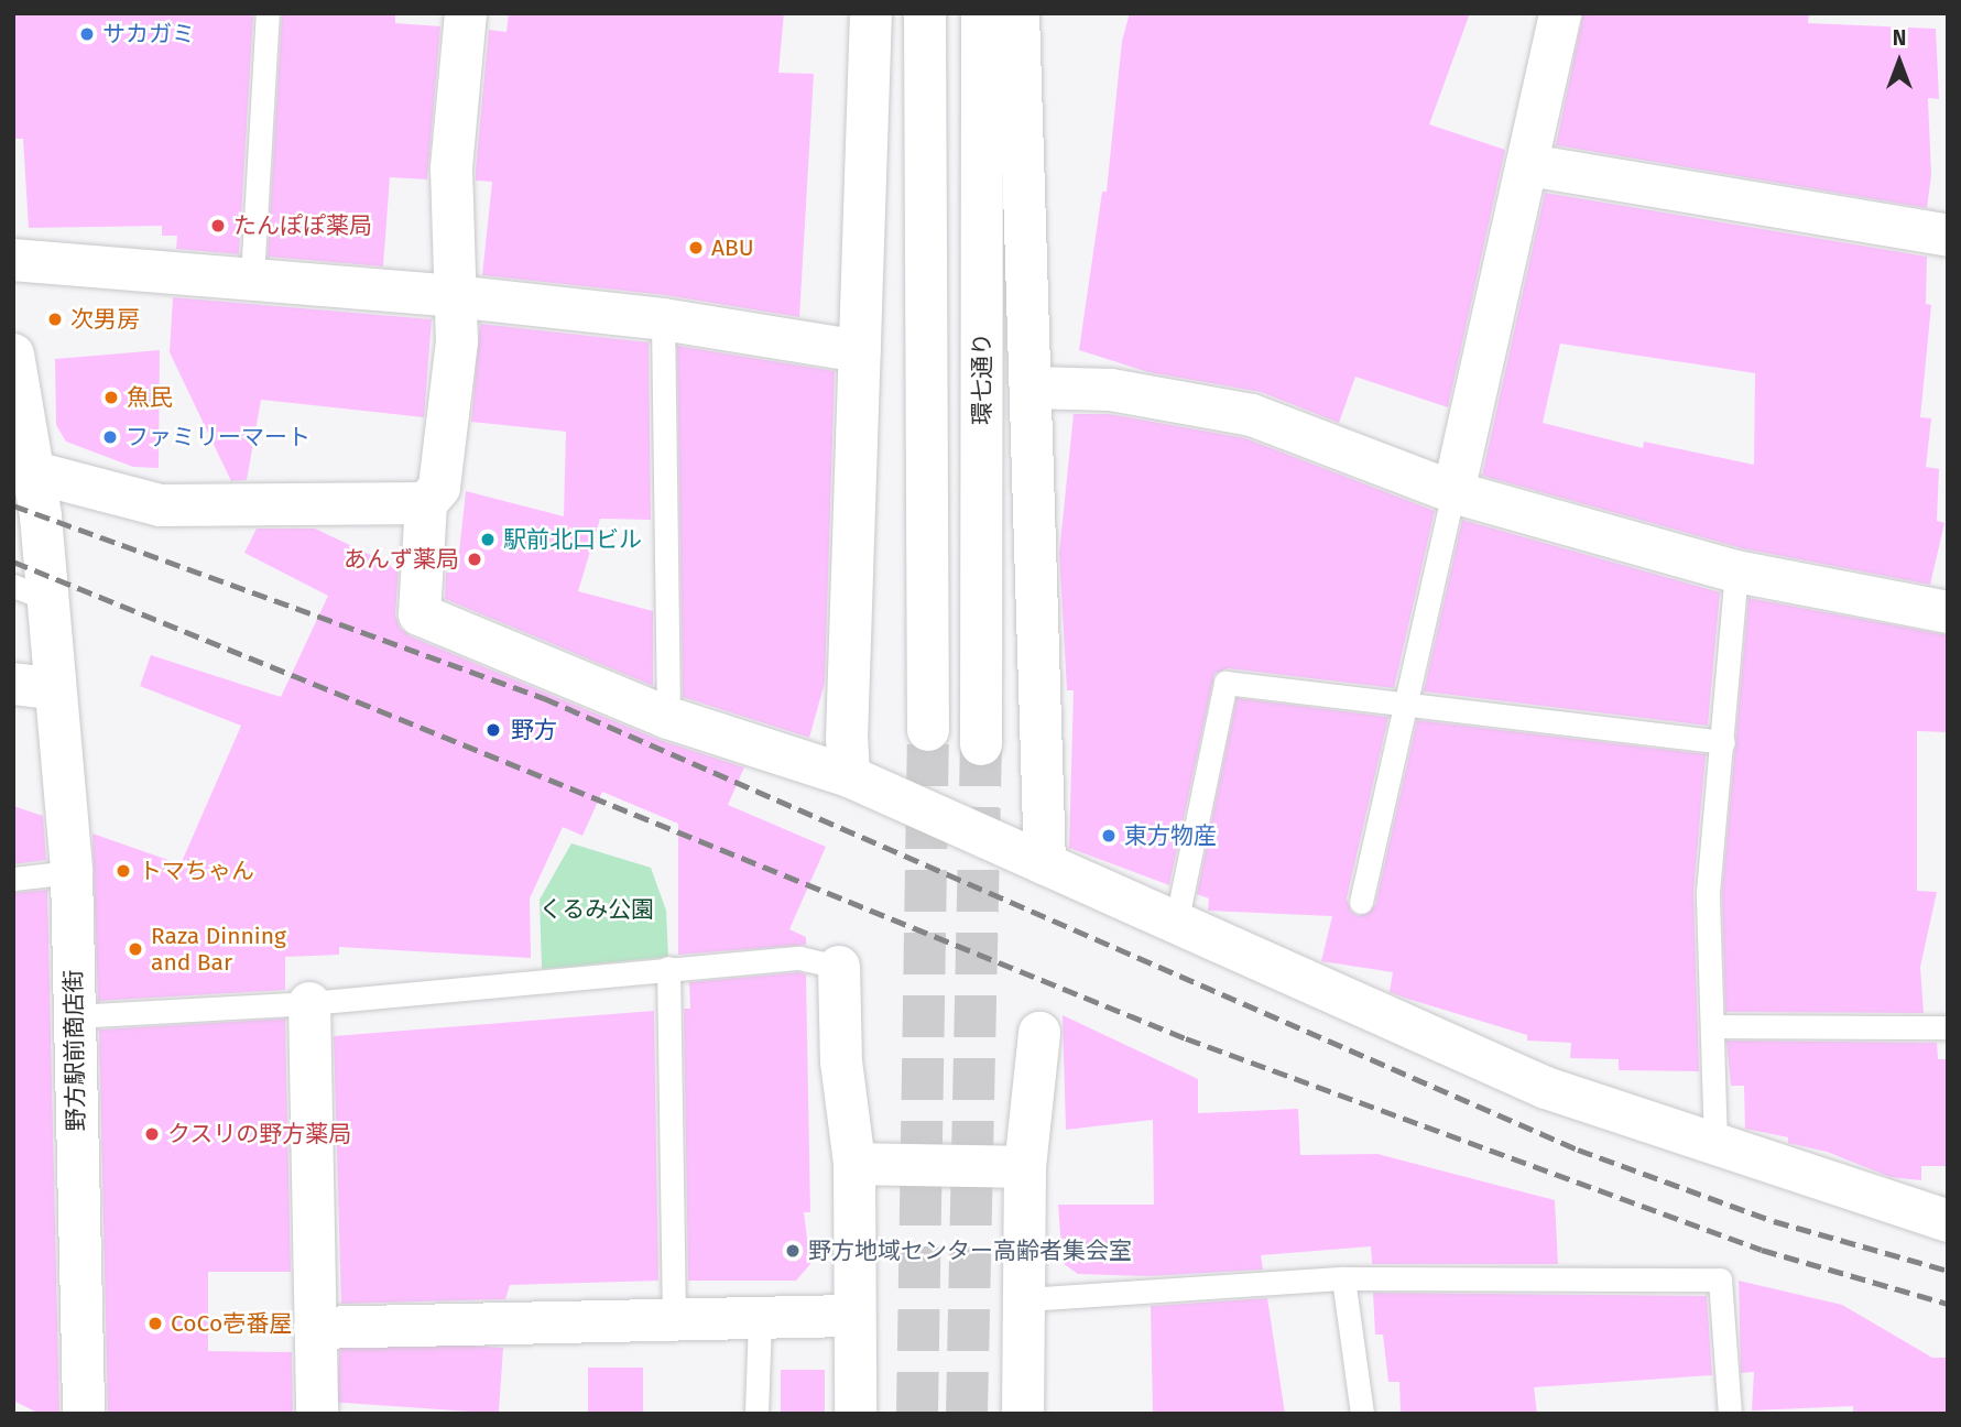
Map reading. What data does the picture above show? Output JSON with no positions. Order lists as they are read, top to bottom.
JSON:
{
  "streets": {
    "street": ["環七通り", "野方駅前商店街"]
  },
  "parks": ["くるみ公園"],
  "places": [
    "サカガミ",
    "たんぽぽ薬局",
    "ABU",
    "次男房",
    "魚民",
    "ファミリーマート",
    "駅前北口ビル",
    "あんず薬局",
    "野方",
    "東方物産",
    "トマちゃん",
    "Raza Dinning and Bar",
    "クスリの野方薬局",
    "野方地域センター高齢者集会室",
    "CoCo壱番屋"
  ],
  "north": "top"
}
